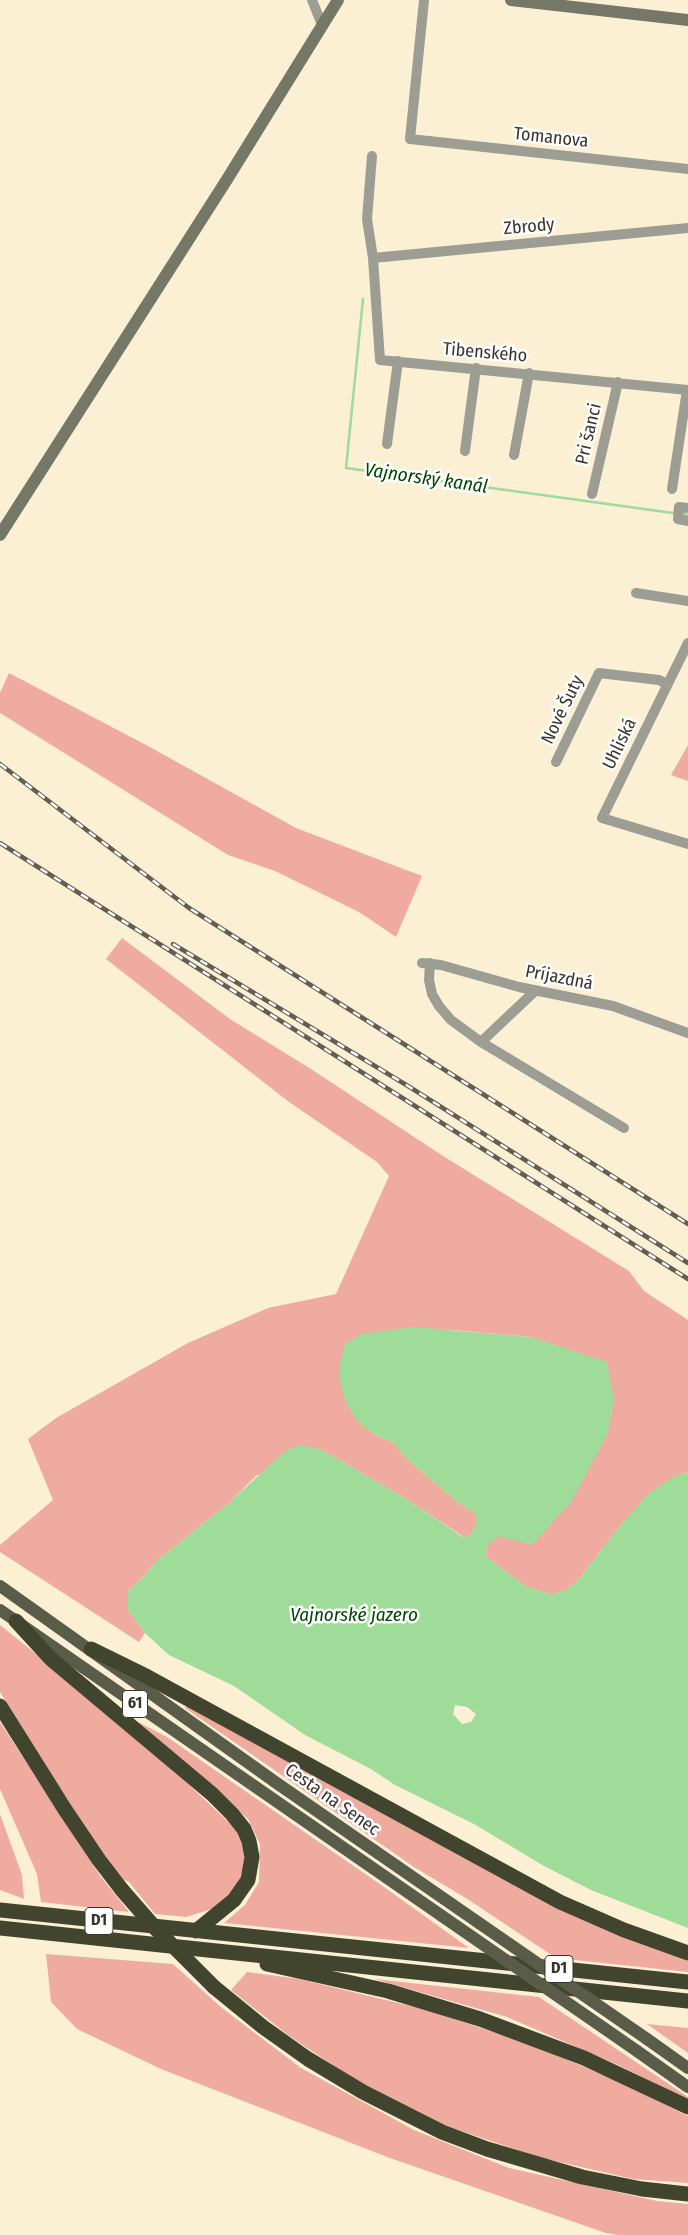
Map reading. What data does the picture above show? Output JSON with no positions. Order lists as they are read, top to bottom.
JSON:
{
  "streets": {
    "highway": ["D1"],
    "main road": ["61", "Cesta na Senec"],
    "street": [
      "Tomanova",
      "Zbrody",
      "Tibenského",
      "Pri šanci",
      "Nové Šuty",
      "Uhliská",
      "Príjazdná"
    ]
  },
  "crossings": [
    ["Zbrody", "Tibenského"],
    ["Tibenského", "Pri šanci"],
    ["Nové Šuty", "Uhliská"]
  ],
  "water": ["Vajnorský kanál", "Vajnorské jazero"]
}
